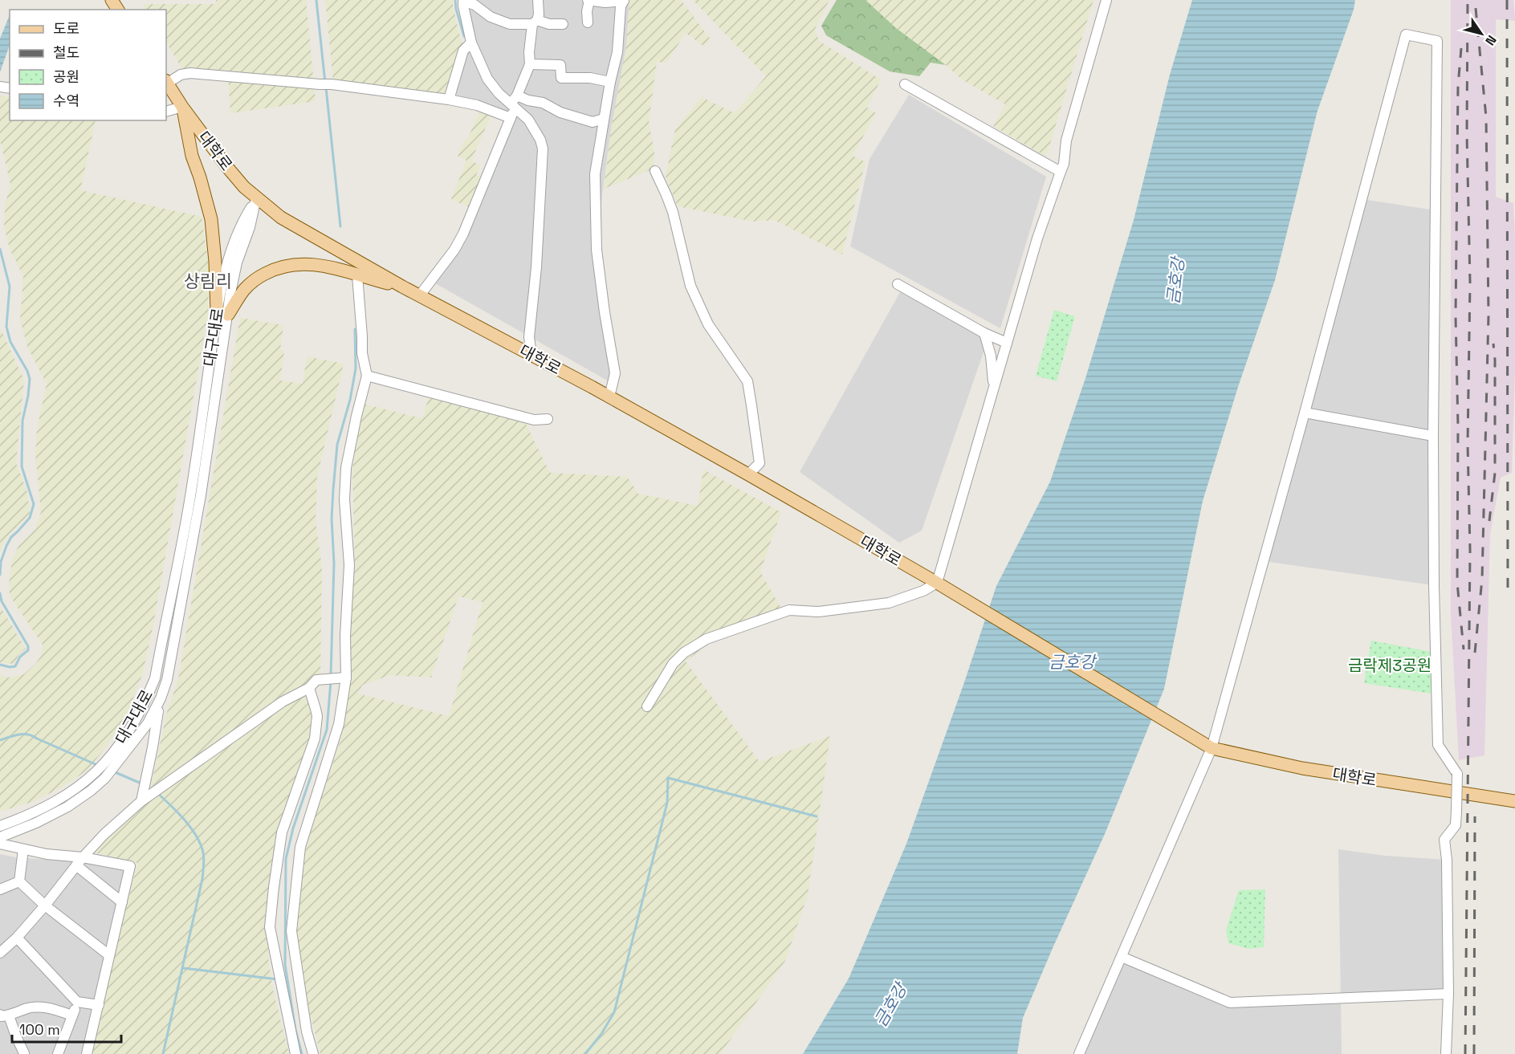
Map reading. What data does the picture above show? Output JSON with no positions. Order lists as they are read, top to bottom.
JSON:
{
  "streets": {
    "main road": ["대학로"],
    "street": ["대구대로"]
  },
  "crossings": [
    ["대학로", "대구대로"]
  ],
  "districts": ["상림리"],
  "water": ["금호강"],
  "parks": ["금락제3공원"],
  "legend": [
    "도로",
    "철도",
    "공원",
    "수역"
  ],
  "scale_bar": "100 m",
  "north": "bottom right"
}
